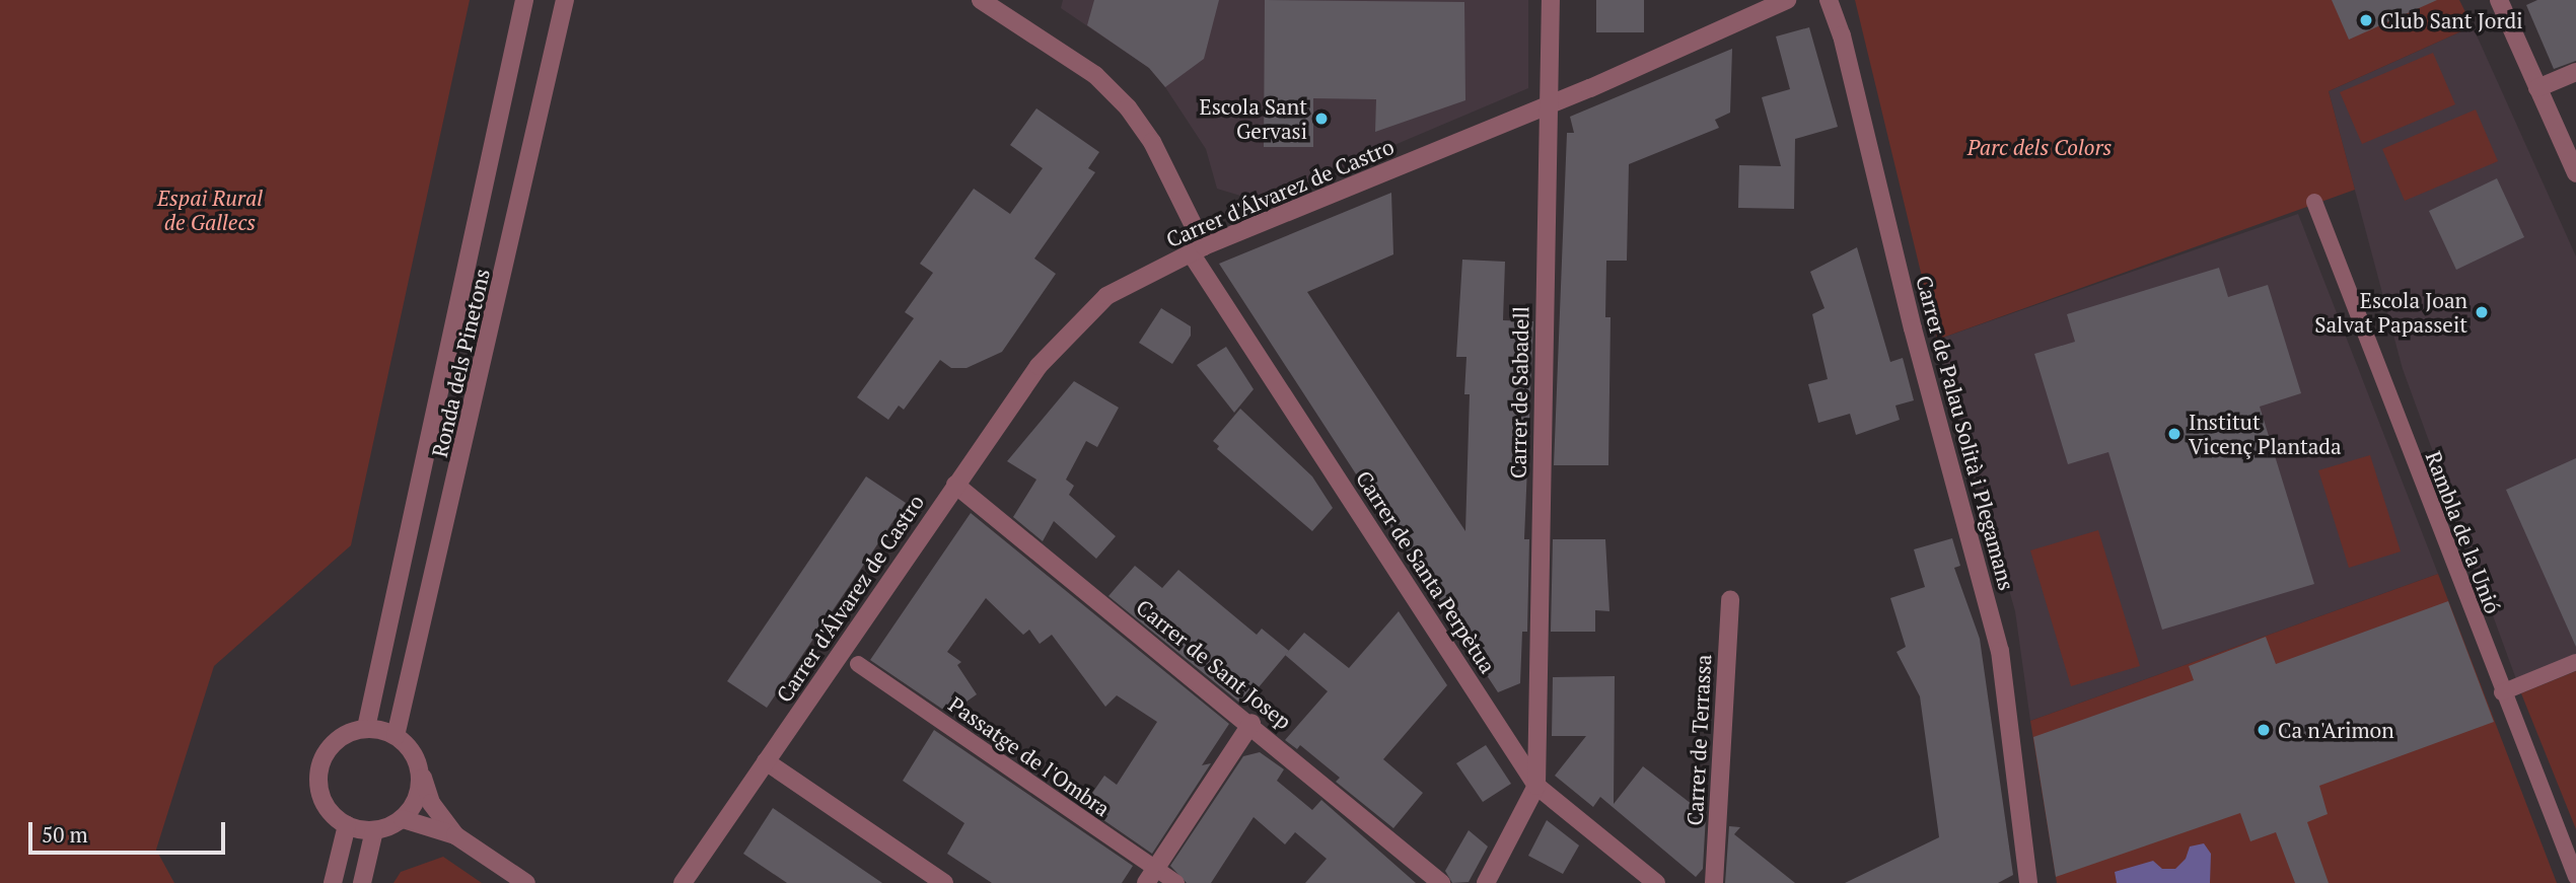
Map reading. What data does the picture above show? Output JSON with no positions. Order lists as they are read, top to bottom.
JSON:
{
  "streets": {
    "street": [
      "Carrer d'Álvarez de Castro",
      "Ronda dels Pinetons",
      "Carrer de Sabadell",
      "Carrer de Palau Solità i Plegamans",
      "Rambla de la Unió",
      "Carrer de Santa Perpètua",
      "Carrer de Sant Josep",
      "Carrer de Terrassa",
      "Passatge de l'Ombra"
    ]
  },
  "crossings": [
    ["Carrer d'Álvarez de Castro", "Carrer de Sabadell"],
    ["Carrer d'Álvarez de Castro", "Carrer de Santa Perpètua"],
    ["Carrer d'Álvarez de Castro", "Carrer de Sant Josep"],
    ["Carrer de Sabadell", "Carrer de Santa Perpètua"]
  ],
  "parks": ["Parc dels Colors", "Espai Rural de Gallecs"],
  "places": [
    "Club Sant Jordi",
    "Escola Sant Gervasi",
    "Escola Joan Salvat Papasseit",
    "Institut Vicenç Plantada",
    "Ca n'Arimon"
  ],
  "scale_bar": "50 m"
}
